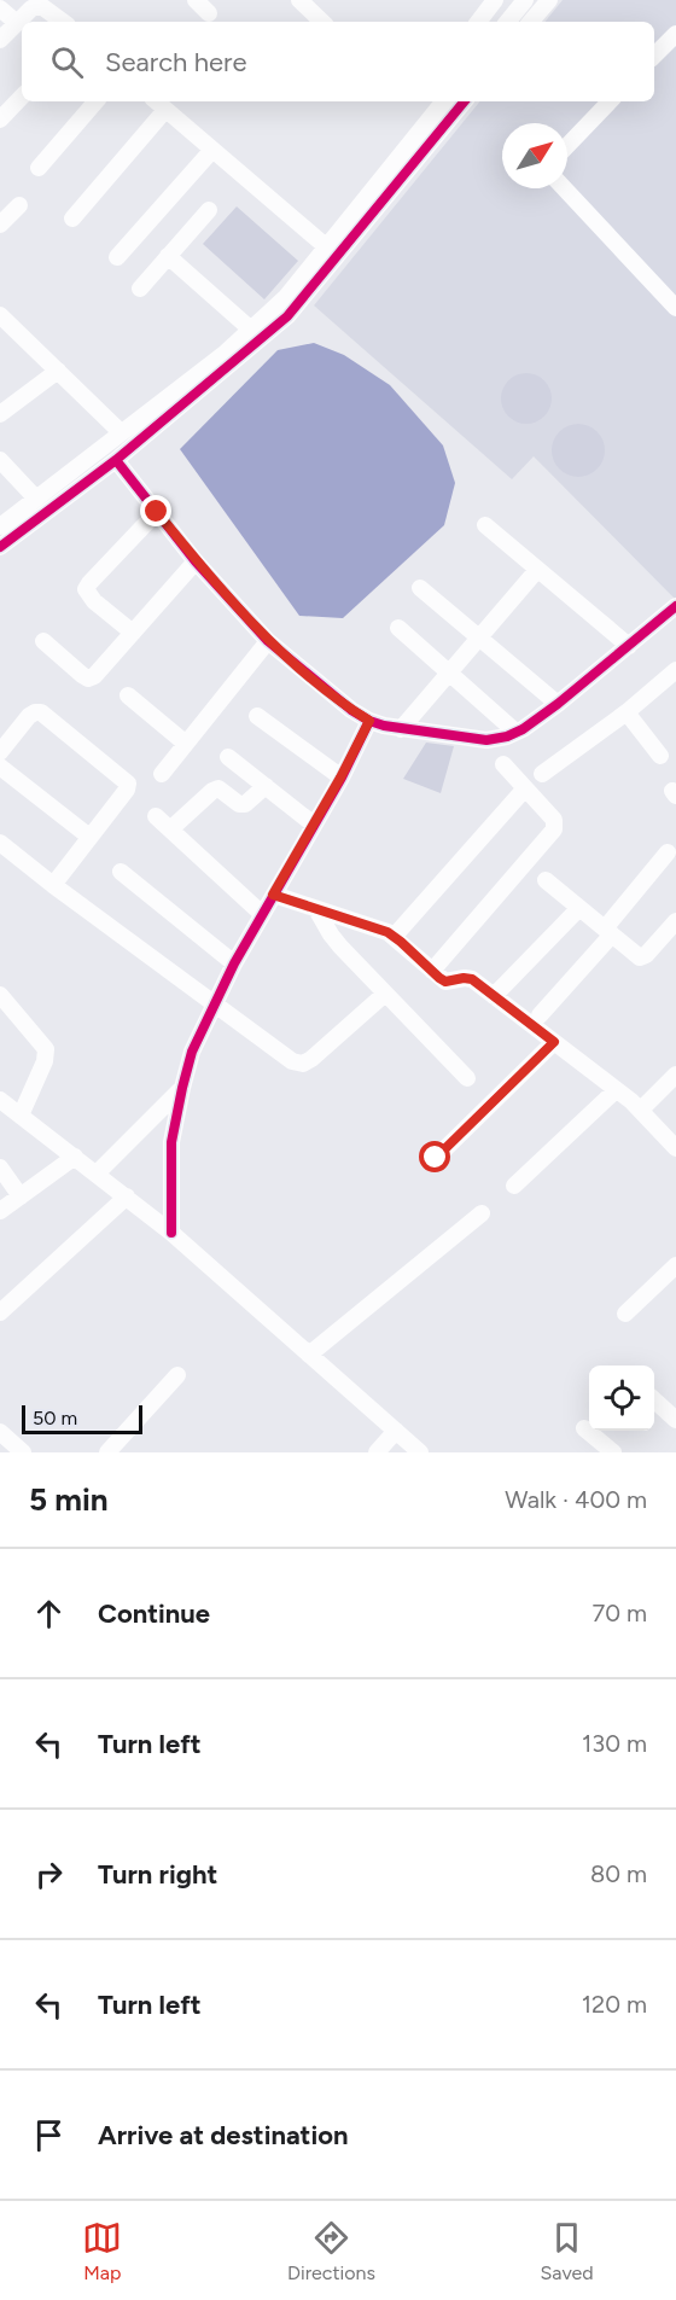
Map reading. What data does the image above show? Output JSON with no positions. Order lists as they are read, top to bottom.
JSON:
{
  "scale_bar": "50 m",
  "north": "top right",
  "page": {
    "search": "Search here",
    "scale": "50 m",
    "heading": ["5 min", "Walk · 400 m"],
    "list": [
      ["Continue", "70 m"],
      ["Turn left", "130 m"],
      ["Turn right", "80 m"],
      ["Turn left", "120 m"],
      "Arrive at destination"
    ],
    "nav": ["Map", "Directions", "Saved"]
  }
}
